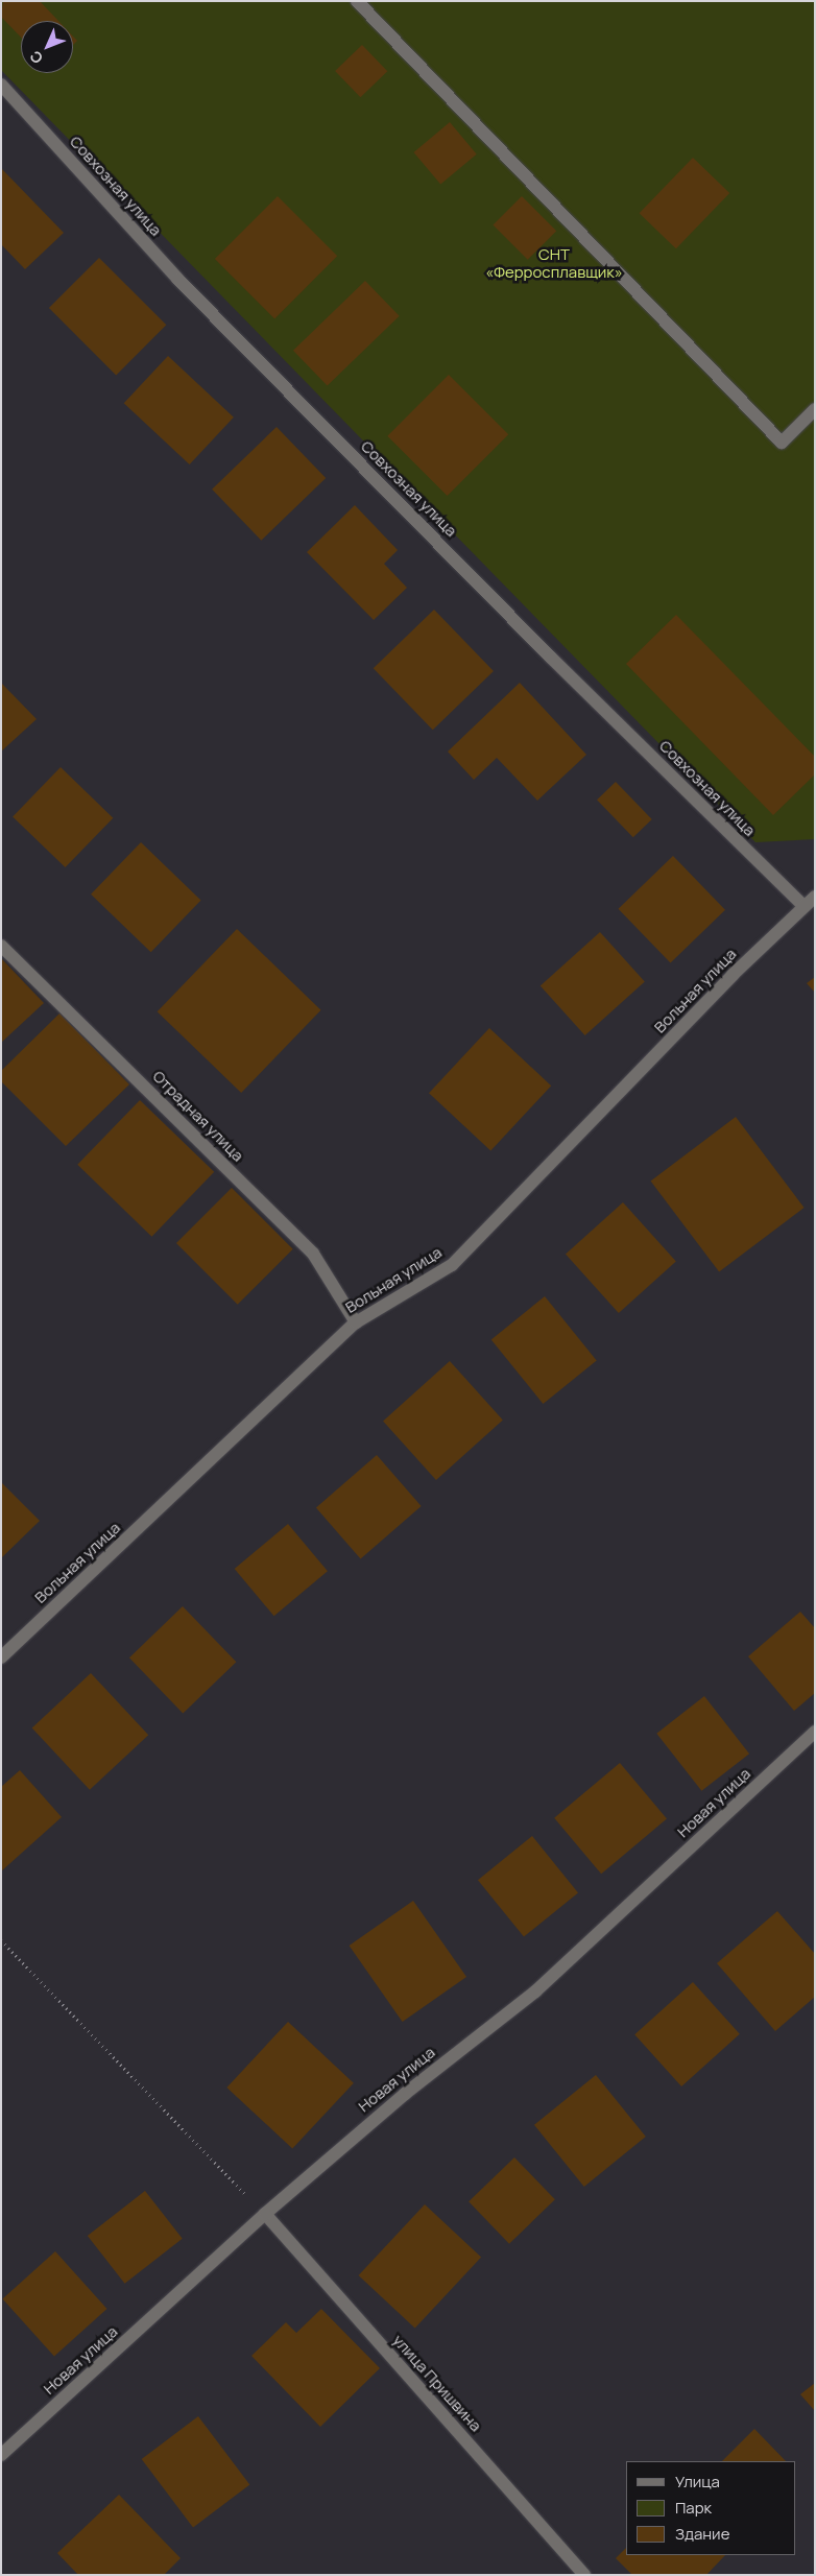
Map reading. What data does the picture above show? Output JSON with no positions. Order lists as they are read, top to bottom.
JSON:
{
  "streets": {
    "street": [
      "Совхозная улица",
      "Вольная улица",
      "Отрадная улица",
      "Новая улица",
      "улица Пришвина"
    ]
  },
  "crossings": [
    ["Совхозная улица", "Вольная улица"],
    ["Вольная улица", "Отрадная улица"],
    ["Новая улица", "улица Пришвина"]
  ],
  "parks": ["СНТ «Ферросплавщик»"],
  "legend": ["Улица", "Парк", "Здание"],
  "north": "bottom left"
}
